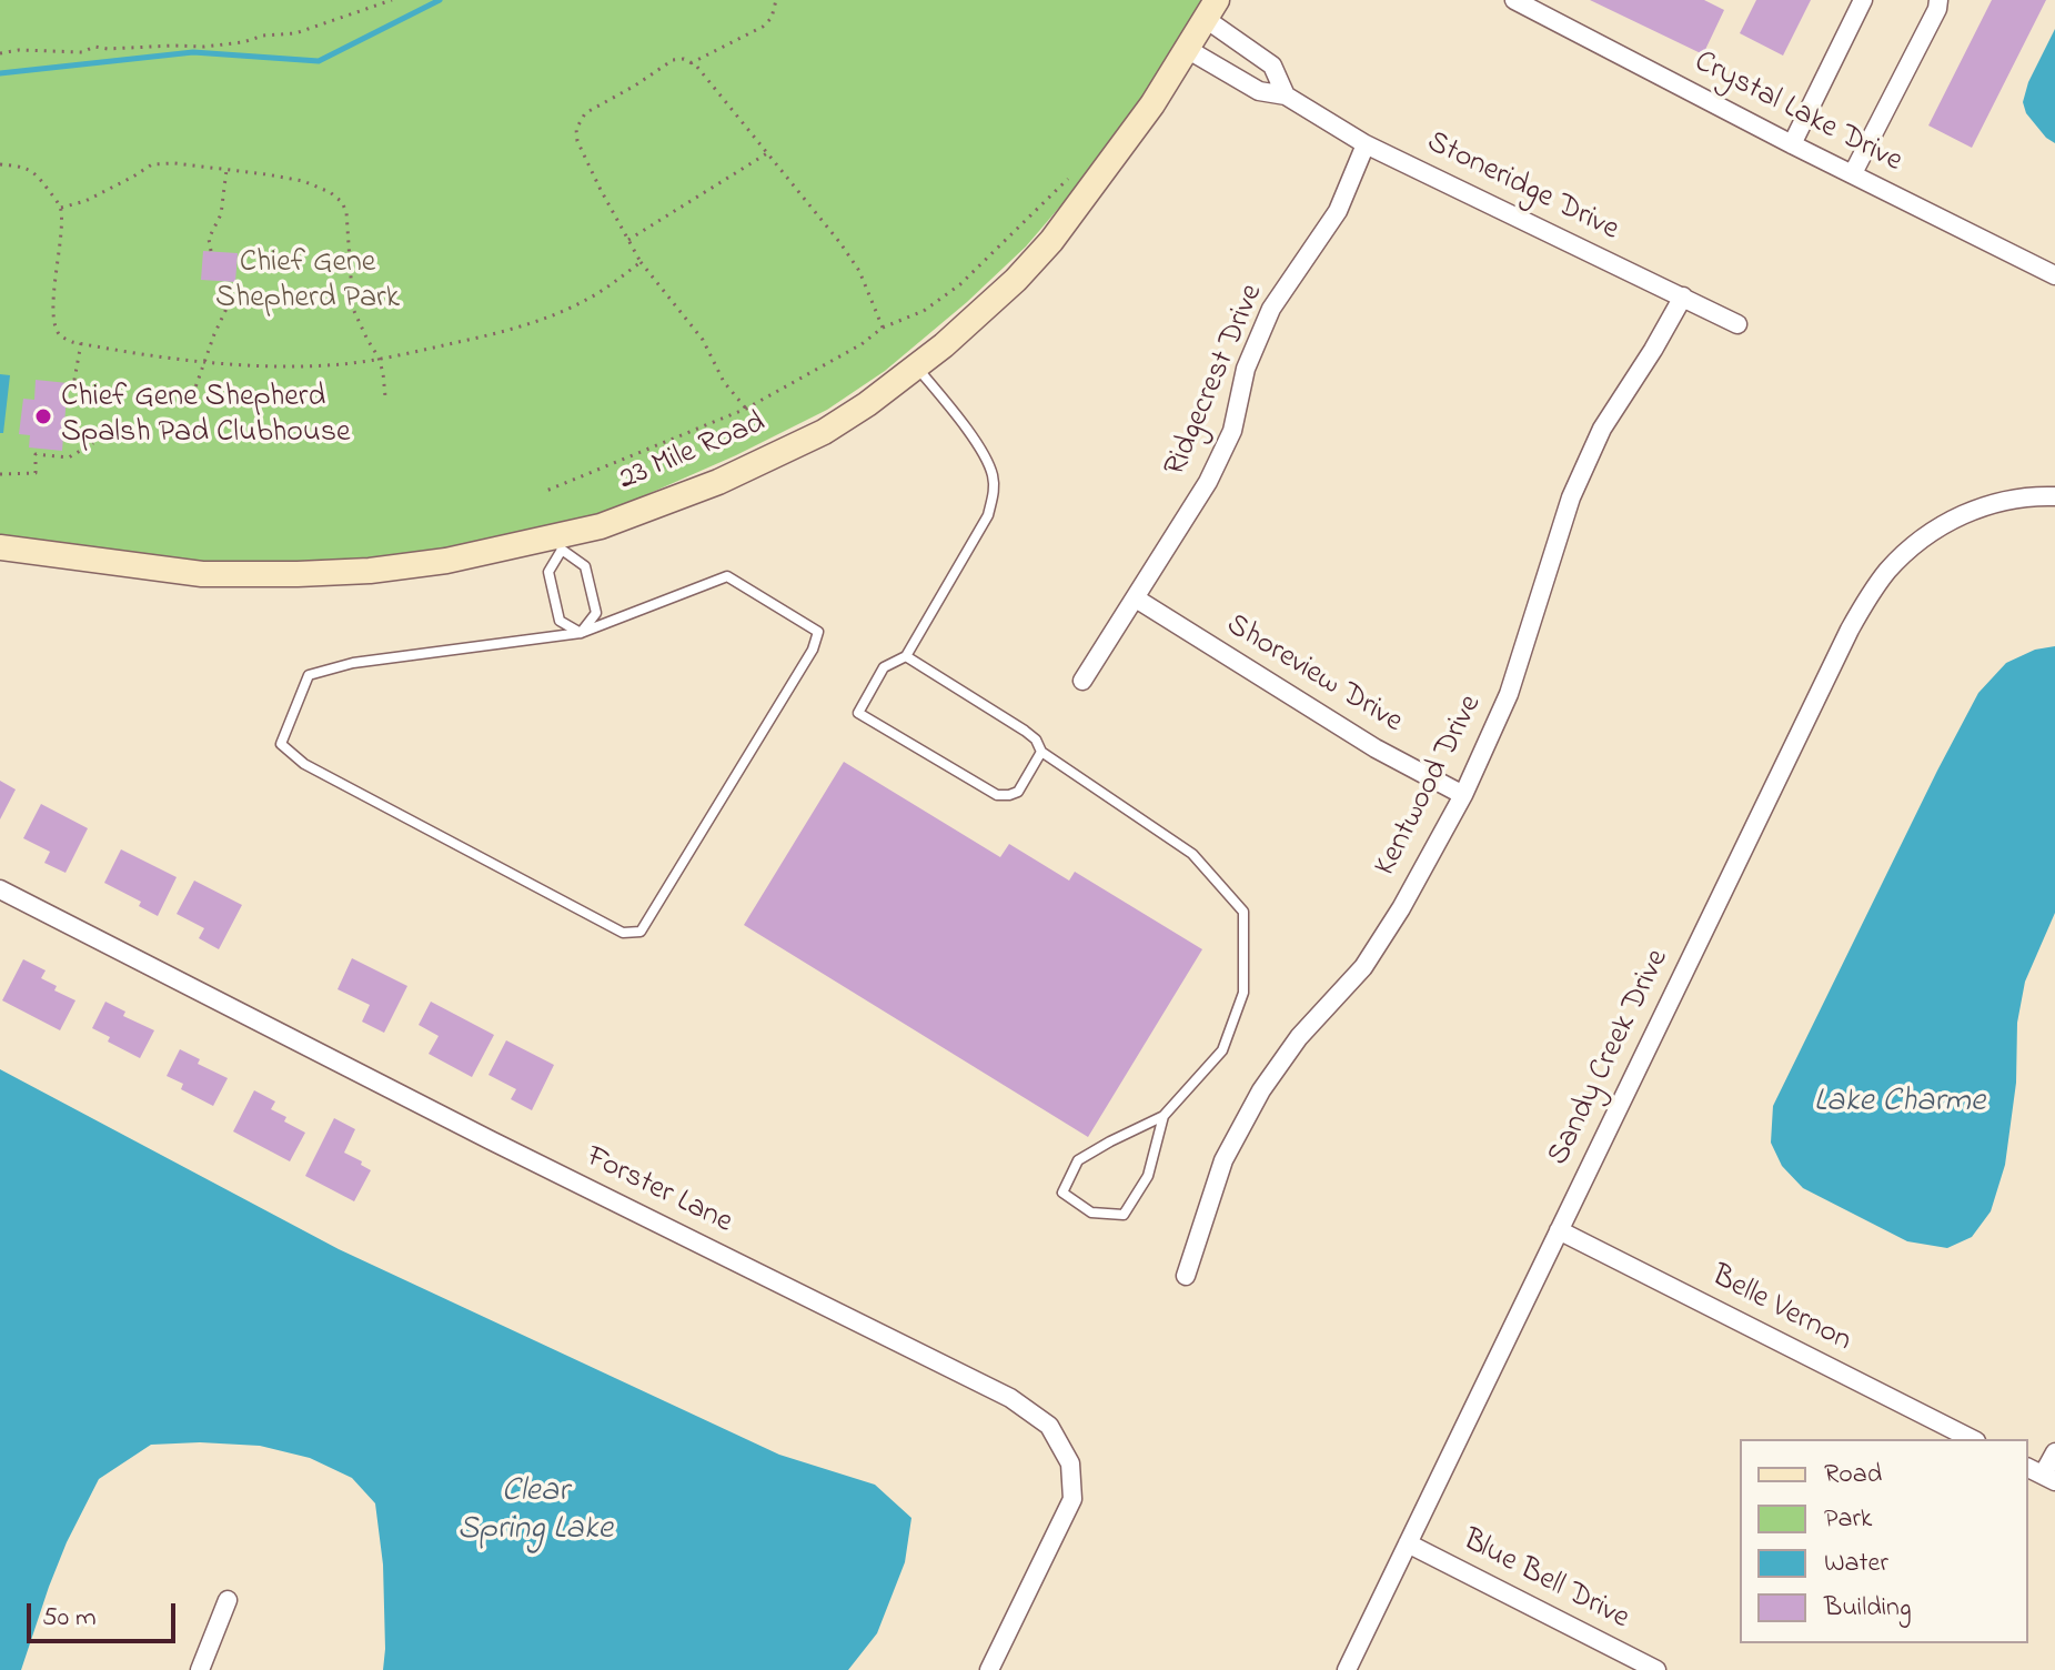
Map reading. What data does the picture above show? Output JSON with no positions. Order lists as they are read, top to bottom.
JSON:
{
  "streets": {
    "main road": ["23 Mile Road"],
    "street": [
      "Crystal Lake Drive",
      "Stoneridge Drive",
      "Ridgecrest Drive",
      "Shoreview Drive",
      "Kentwood Drive",
      "Sandy Creek Drive",
      "Forster Lane",
      "Belle Vernon",
      "Blue Bell Drive"
    ]
  },
  "crossings": [
    ["Stoneridge Drive", "Ridgecrest Drive"],
    ["Stoneridge Drive", "23 Mile Road"],
    ["Stoneridge Drive", "Kentwood Drive"],
    ["Ridgecrest Drive", "Shoreview Drive"],
    ["Shoreview Drive", "Kentwood Drive"],
    ["Sandy Creek Drive", "Belle Vernon"],
    ["Sandy Creek Drive", "Blue Bell Drive"]
  ],
  "water": ["Lake Charme", "Clear Spring Lake"],
  "parks": ["Chief Gene Shepherd Park"],
  "places": ["Chief Gene Shepherd Spalsh Pad Clubhouse"],
  "legend": [
    "Road",
    "Park",
    "Water",
    "Building"
  ],
  "scale_bar": "50 m"
}
